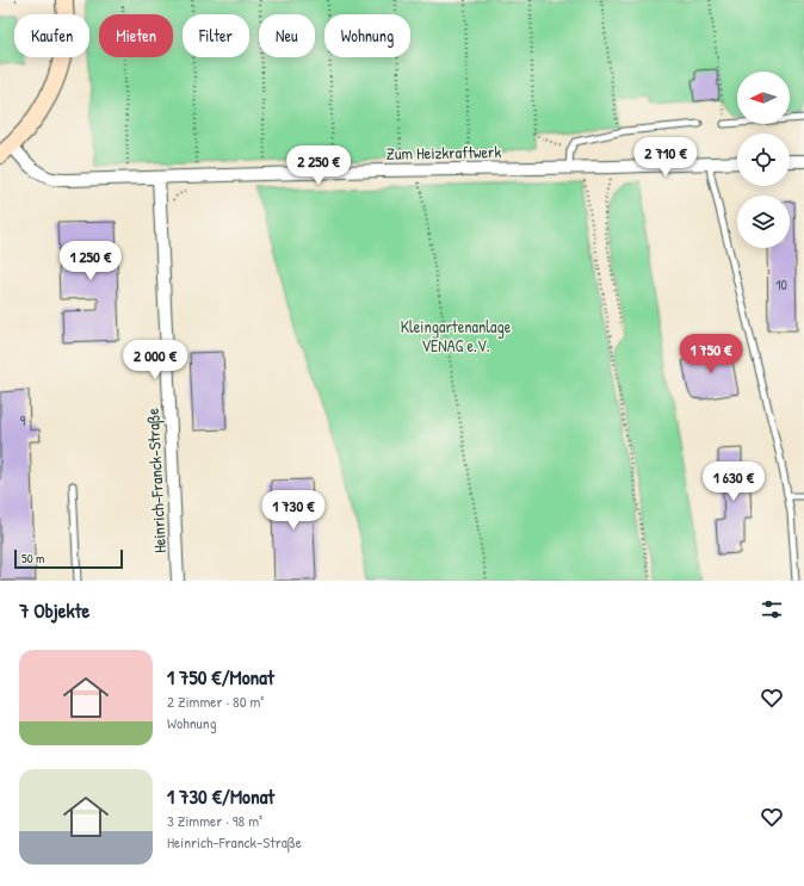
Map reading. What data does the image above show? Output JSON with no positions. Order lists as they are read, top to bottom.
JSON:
{
  "streets": {
    "street": ["Zum Heizkraftwerk", "Heinrich-Franck-Straße"]
  },
  "crossings": [
    ["Zum Heizkraftwerk", "Heinrich-Franck-Straße"]
  ],
  "parks": ["Kleingartenanlage VENAG e.V."],
  "house_numbers": ["10", "9"],
  "scale_bar": "50 m",
  "north": "left",
  "page": {
    "chip": [
      "Kaufen",
      "Mieten",
      "Filter",
      "Neu",
      "Wohnung"
    ],
    "price": [
      "2 710 €",
      "2 250 €",
      "1 250 €",
      "1 750 €",
      "2 000 €",
      "1 630 €",
      "1 730 €"
    ],
    "scale": "50 m",
    "heading": "7 Objekte",
    "list": [
      {
        "name": "1 750 €/Monat",
        "note": "2 Zimmer · 80 m² · Wohnung"
      },
      {
        "name": "1 730 €/Monat",
        "note": "3 Zimmer · 98 m² · Heinrich-Franck-Straße"
      }
    ]
  }
}
